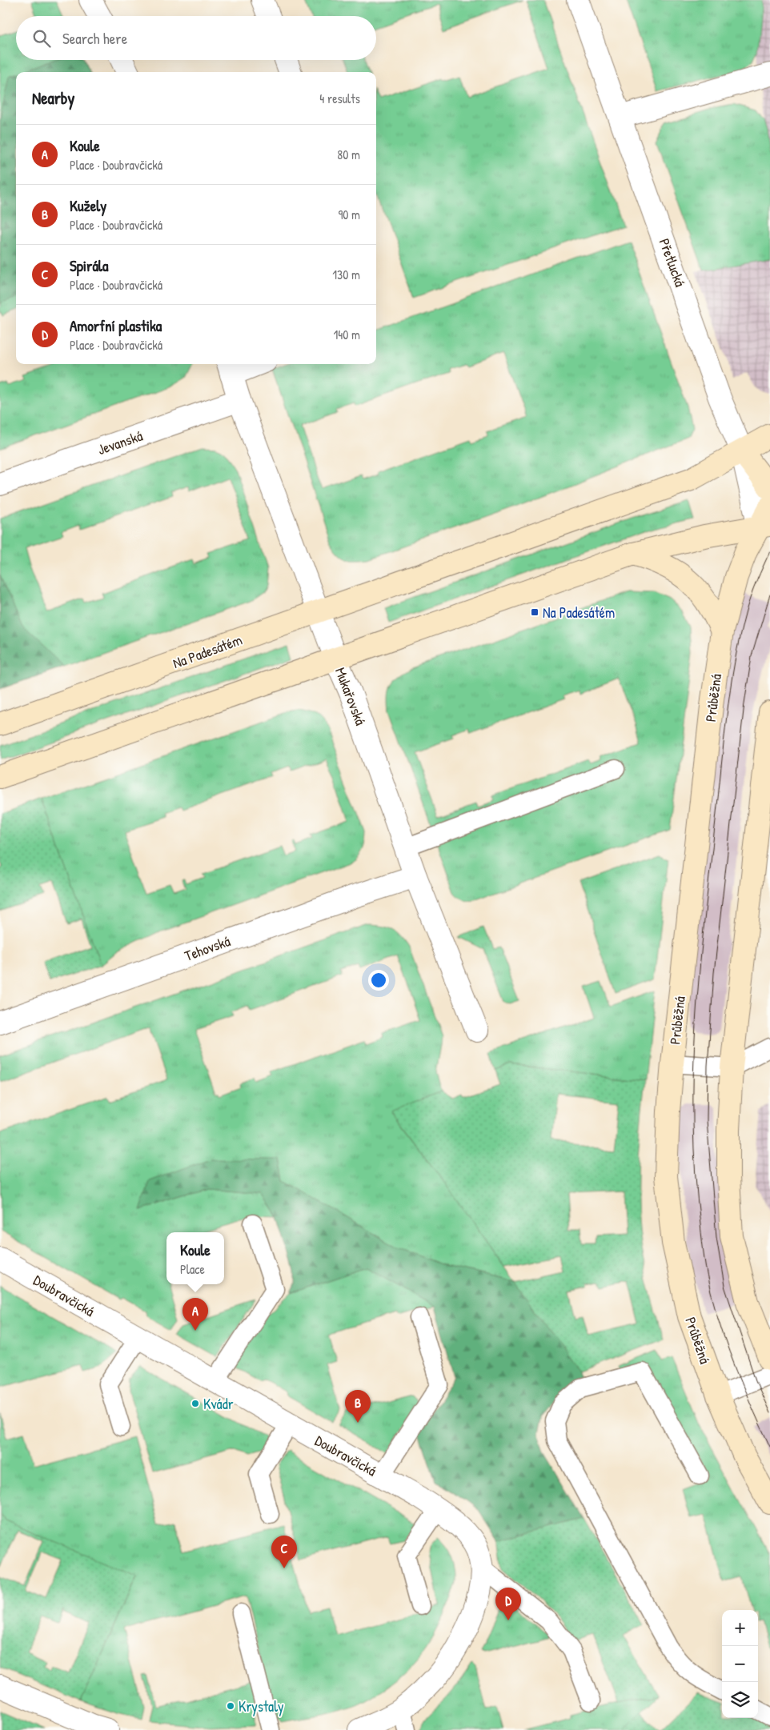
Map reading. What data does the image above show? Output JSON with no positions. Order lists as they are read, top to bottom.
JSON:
{
  "streets": {
    "main road": ["Na Padesátém", "Průběžná"],
    "street": [
      "Přetlucká",
      "Jevanská",
      "Mukařovská",
      "Tehovská",
      "Doubravčická"
    ]
  },
  "crossings": [
    ["Přetlucká", "Na Padesátém"],
    ["Přetlucká", "Průběžná"],
    ["Jevanská", "Mukařovská"],
    ["Na Padesátém", "Mukařovská"],
    ["Mukařovská", "Tehovská"]
  ],
  "places": {
    "transit": ["Na Padesátém"],
    "other": ["Kvádr", "Krystaly"]
  },
  "page": {
    "search": "Search here",
    "heading": ["Nearby", "4 results"],
    "list": [
      {
        "mark": "A",
        "name": "Koule",
        "note": "Place · Doubravčická",
        "value": "80 m"
      },
      {
        "mark": "B",
        "name": "Kužely",
        "note": "Place · Doubravčická",
        "value": "90 m"
      },
      {
        "mark": "C",
        "name": "Spirála",
        "note": "Place · Doubravčická",
        "value": "130 m"
      },
      {
        "mark": "D",
        "name": "Amorfní plastika",
        "note": "Place · Doubravčická",
        "value": "140 m"
      }
    ],
    "popup": ["Koule", "Place"],
    "pins": [
      "A",
      "B",
      "C",
      "D"
    ],
    "map_buttons": ["+", "−"]
  }
}
